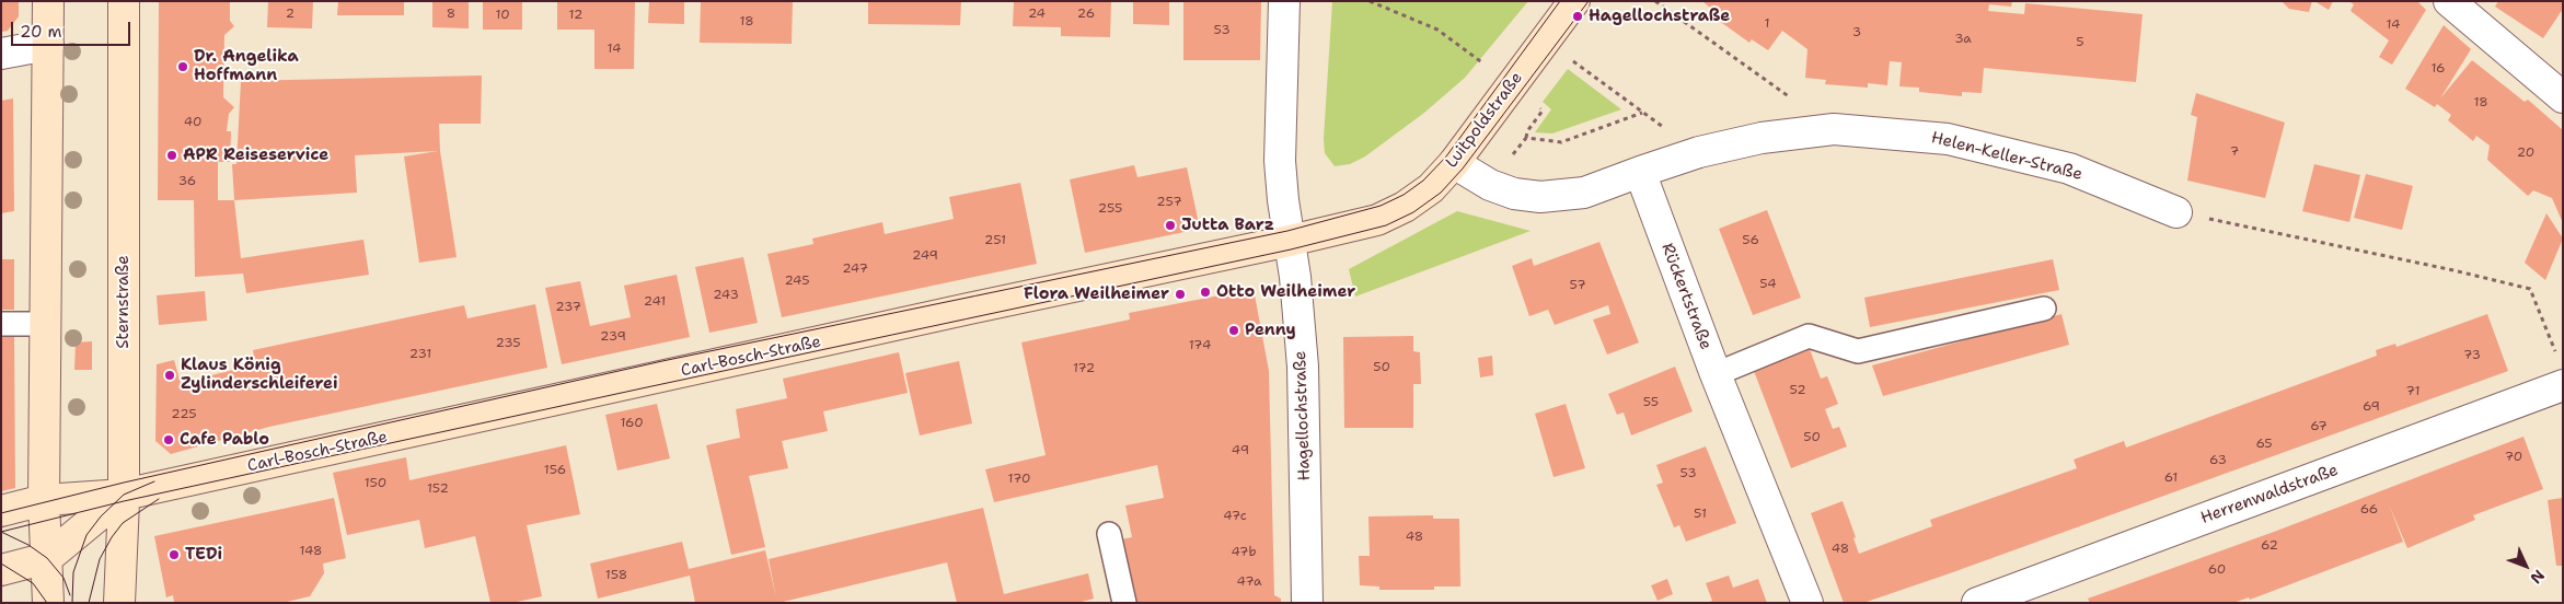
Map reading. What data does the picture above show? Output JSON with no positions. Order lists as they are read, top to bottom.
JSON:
{
  "streets": {
    "street": [
      "Luitpoldstraße",
      "Helen-Keller-Straße",
      "Rückertstraße",
      "Sternstraße",
      "Carl-Bosch-Straße",
      "Hagellochstraße",
      "Herrenwaldstraße"
    ]
  },
  "crossings": [
    ["Luitpoldstraße", "Carl-Bosch-Straße"],
    ["Helen-Keller-Straße", "Rückertstraße"],
    ["Sternstraße", "Carl-Bosch-Straße"],
    ["Carl-Bosch-Straße", "Hagellochstraße"]
  ],
  "places": [
    "Hagellochstraße",
    "Dr. Angelika Hoffmann",
    "APR Reiseservice",
    "Jutta Barz",
    "Otto Weilheimer",
    "Flora Weilheimer",
    "Penny",
    "Klaus König Zylinderschleiferei",
    "Cafe Pablo",
    "TEDi"
  ],
  "house_numbers": [
    "2",
    "8",
    "24",
    "26",
    "10",
    "12",
    "18",
    "1",
    "14",
    "53",
    "3",
    "3a",
    "5",
    "14",
    "16",
    "18",
    "40",
    "7",
    "20",
    "36",
    "257",
    "255",
    "251",
    "56",
    "249",
    "247",
    "245",
    "54",
    "57",
    "243",
    "241",
    "237",
    "239",
    "235",
    "174",
    "231",
    "73",
    "50",
    "172",
    "52",
    "71",
    "55",
    "69",
    "225",
    "160",
    "67",
    "50",
    "65",
    "49",
    "70",
    "63",
    "156",
    "53",
    "61",
    "170",
    "150",
    "152",
    "66",
    "51",
    "47c",
    "48",
    "62",
    "48",
    "148",
    "47b",
    "60",
    "158",
    "47a"
  ],
  "scale_bar": "20 m",
  "north": "bottom right"
}
